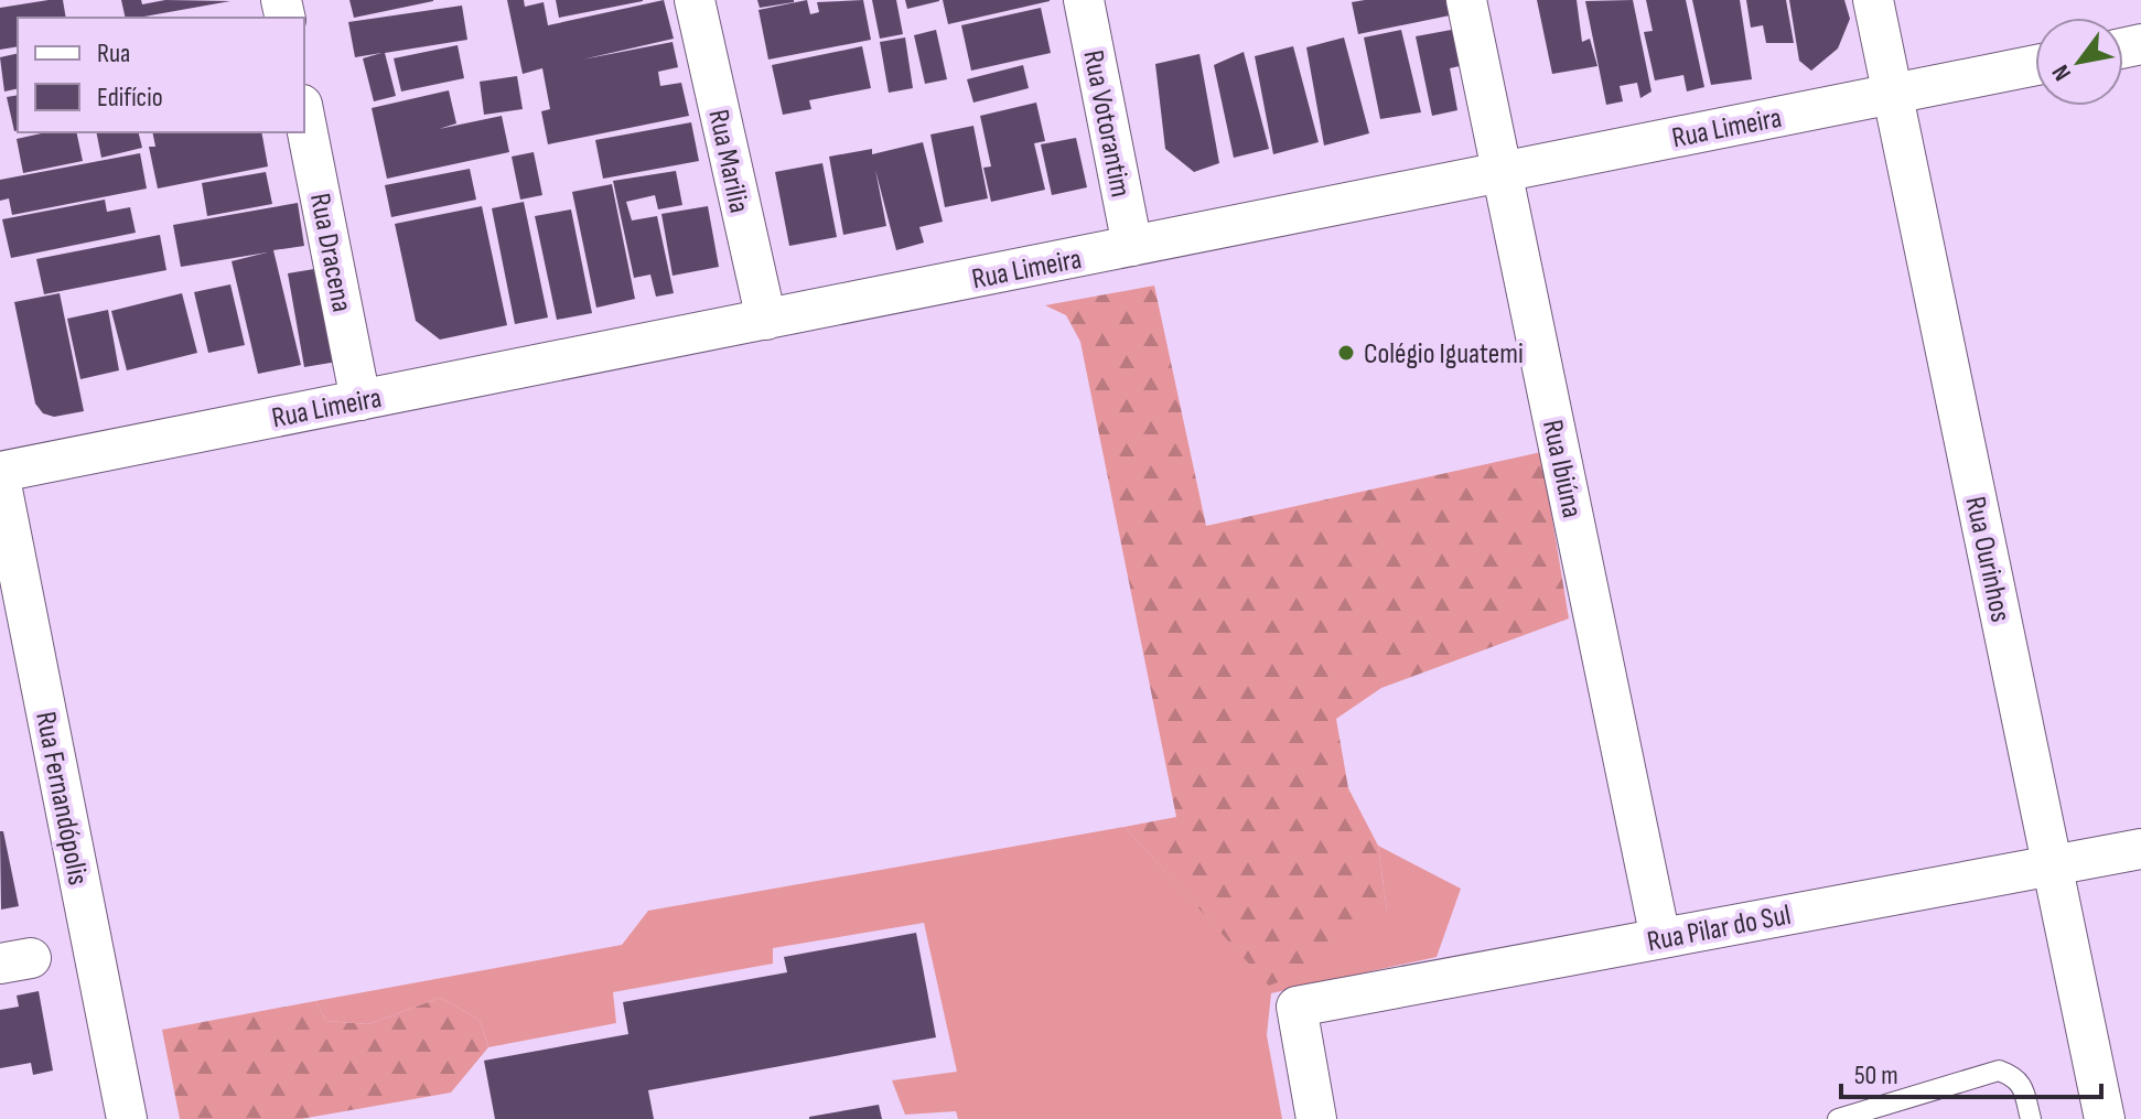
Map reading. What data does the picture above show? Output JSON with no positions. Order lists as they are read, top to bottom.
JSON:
{
  "streets": {
    "street": [
      "Rua Votorantim",
      "Rua Limeira",
      "Rua Marilia",
      "Rua Dracena",
      "Rua Ibiúna",
      "Rua Ourinhos",
      "Rua Fernandópolis",
      "Rua Pilar do Sul"
    ]
  },
  "crossings": [
    ["Rua Votorantim", "Rua Limeira"],
    ["Rua Limeira", "Rua Marilia"],
    ["Rua Limeira", "Rua Dracena"],
    ["Rua Limeira", "Rua Ibiúna"],
    ["Rua Limeira", "Rua Ourinhos"],
    ["Rua Limeira", "Rua Fernandópolis"],
    ["Rua Ibiúna", "Rua Pilar do Sul"],
    ["Rua Ourinhos", "Rua Pilar do Sul"]
  ],
  "places": ["Colégio Iguatemi"],
  "legend": ["Rua", "Edifício"],
  "scale_bar": "50 m",
  "north": "bottom left"
}
